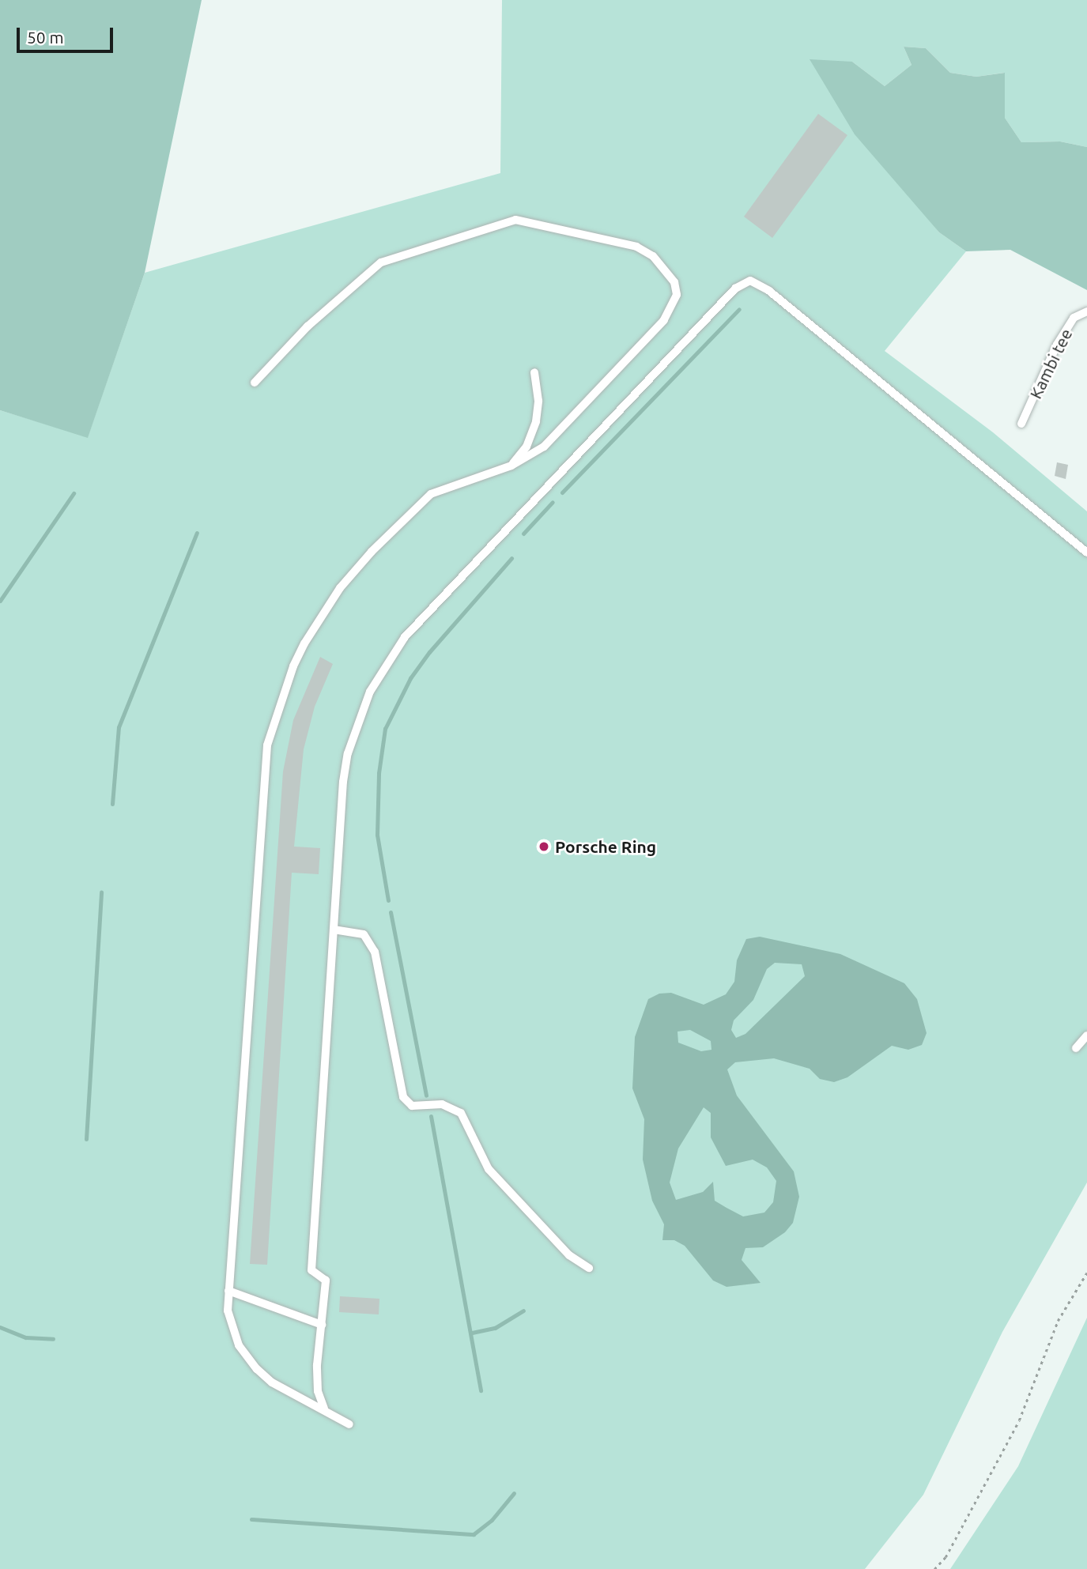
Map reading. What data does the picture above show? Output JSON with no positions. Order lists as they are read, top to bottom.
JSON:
{
  "streets": {
    "lane": ["Kambi tee"]
  },
  "places": ["Porsche Ring"],
  "scale_bar": "50 m"
}
